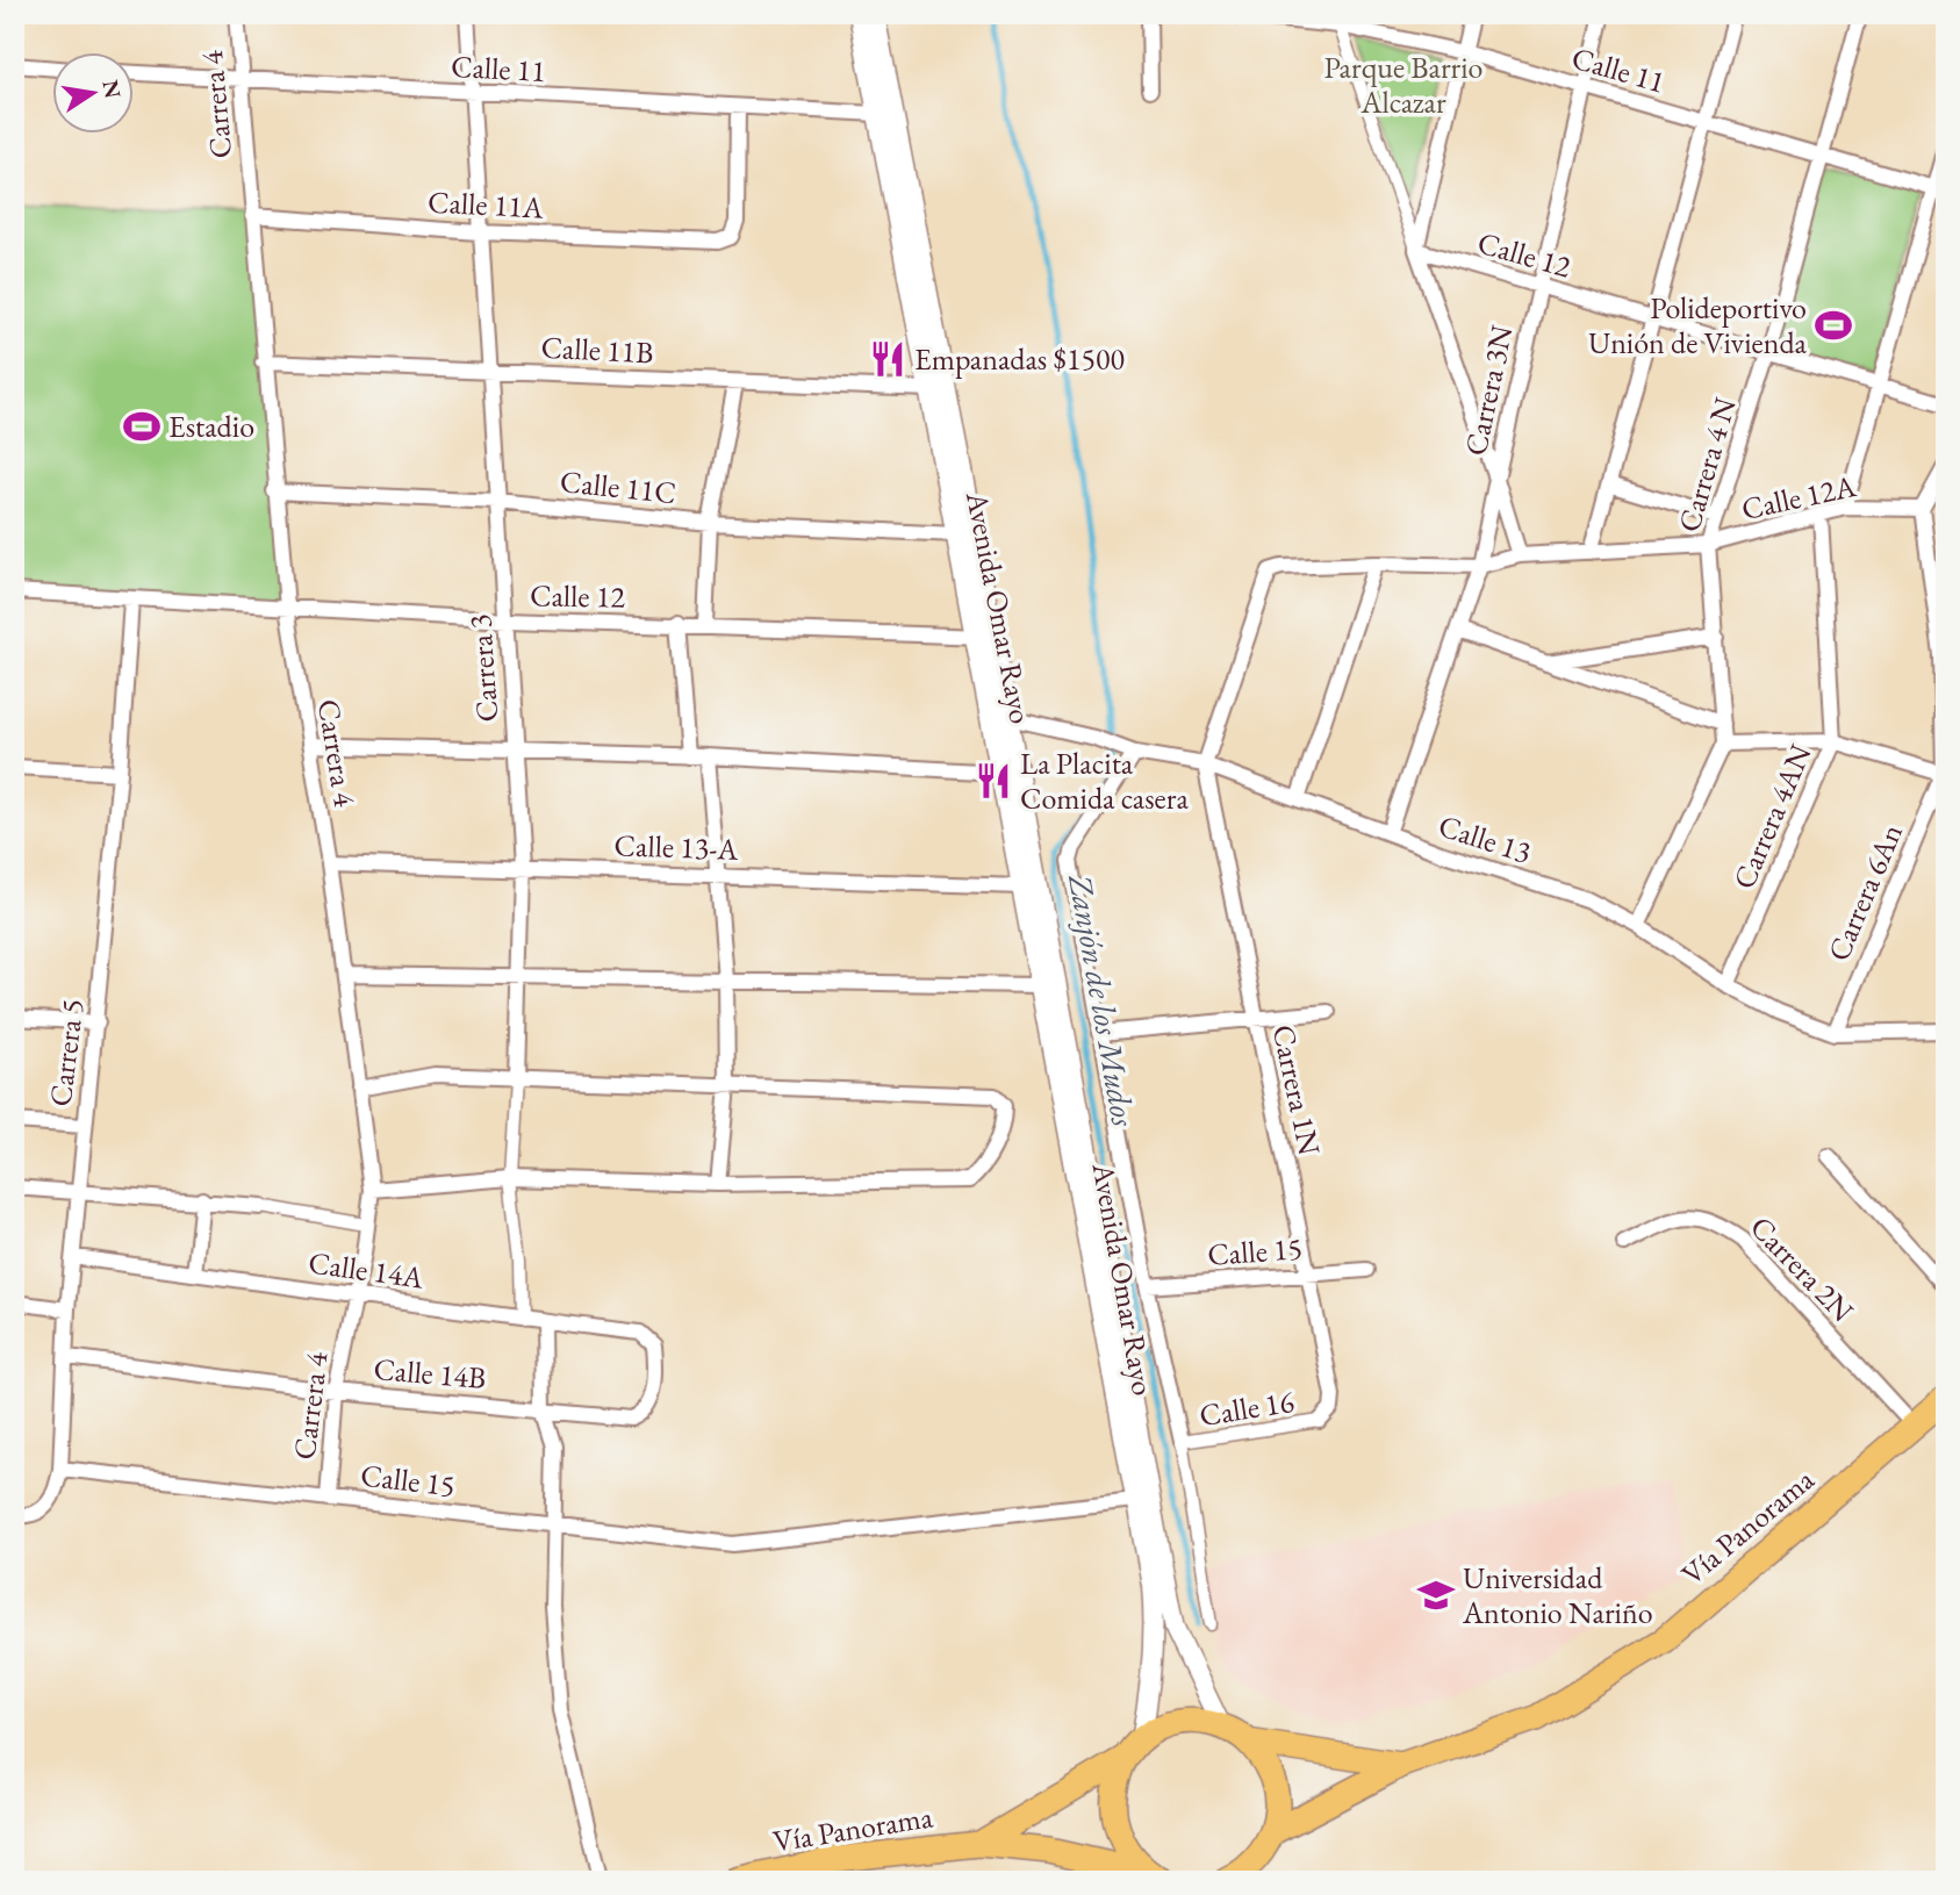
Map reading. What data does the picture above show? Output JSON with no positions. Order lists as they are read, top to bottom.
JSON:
{
  "streets": {
    "main road": ["Vía Panorama"],
    "street": [
      "Calle 11",
      "Carrera 4",
      "Calle 11A",
      "Calle 12",
      "Calle 11B",
      "Carrera 3N",
      "Carrera 4 N",
      "Calle 11C",
      "Calle 12A",
      "Avenida Omar Rayo",
      "Carrera 3",
      "Carrera 4AN",
      "Calle 13",
      "Calle 13-A",
      "Carrera 6An",
      "Carrera 5",
      "Carrera 1N",
      "Calle 15",
      "Carrera 2N",
      "Calle 14A",
      "Calle 14B",
      "Calle 16"
    ]
  },
  "crossings": [
    ["Calle 11", "Carrera 4"],
    ["Calle 11", "Calle 11A"],
    ["Calle 11", "Carrera 3N"],
    ["Calle 11", "Carrera 4 N"],
    ["Calle 11", "Avenida Omar Rayo"],
    ["Calle 11", "Carrera 3"],
    ["Carrera 4", "Calle 11A"],
    ["Carrera 4", "Calle 12"],
    ["Carrera 4", "Calle 11B"],
    ["Carrera 4", "Calle 11C"],
    ["Carrera 4", "Calle 13-A"],
    ["Carrera 4", "Calle 15"],
    ["Carrera 4", "Calle 14A"],
    ["Carrera 4", "Calle 14B"],
    ["Calle 11A", "Carrera 3"],
    ["Calle 12", "Carrera 3N"],
    ["Calle 12", "Carrera 4 N"],
    ["Calle 12", "Avenida Omar Rayo"],
    ["Calle 12", "Carrera 3"],
    ["Calle 12", "Carrera 5"],
    ["Calle 11B", "Avenida Omar Rayo"],
    ["Calle 11B", "Carrera 3"],
    ["Carrera 3N", "Calle 12A"],
    ["Carrera 4 N", "Calle 12A"],
    ["Carrera 4 N", "Calle 13"],
    ["Calle 11C", "Avenida Omar Rayo"],
    ["Calle 11C", "Carrera 3"],
    ["Calle 12A", "Carrera 4AN"],
    ["Avenida Omar Rayo", "Calle 13"],
    ["Avenida Omar Rayo", "Calle 13-A"],
    ["Avenida Omar Rayo", "Calle 15"],
    ["Avenida Omar Rayo", "Vía Panorama"],
    ["Carrera 3", "Calle 13-A"],
    ["Carrera 3", "Calle 14A"],
    ["Carrera 4AN", "Calle 13"],
    ["Calle 13", "Carrera 6An"],
    ["Calle 13", "Carrera 1N"],
    ["Carrera 5", "Calle 15"],
    ["Carrera 5", "Calle 14A"],
    ["Carrera 5", "Calle 14B"],
    ["Carrera 1N", "Calle 15"],
    ["Carrera 1N", "Calle 16"],
    ["Carrera 2N", "Vía Panorama"],
    ["Calle 14A", "Calle 14B"]
  ],
  "water": ["Zanjón de los Mudos"],
  "parks": ["Parque Barrio Alcazar"],
  "places": {
    "sports": ["Polideportivo Unión de Vivienda", "Estadio"],
    "restaurant": ["Empanadas $1500", "La Placita Comida casera"],
    "school or university": ["Universidad Antonio Nariño"]
  },
  "north": "right"
}
